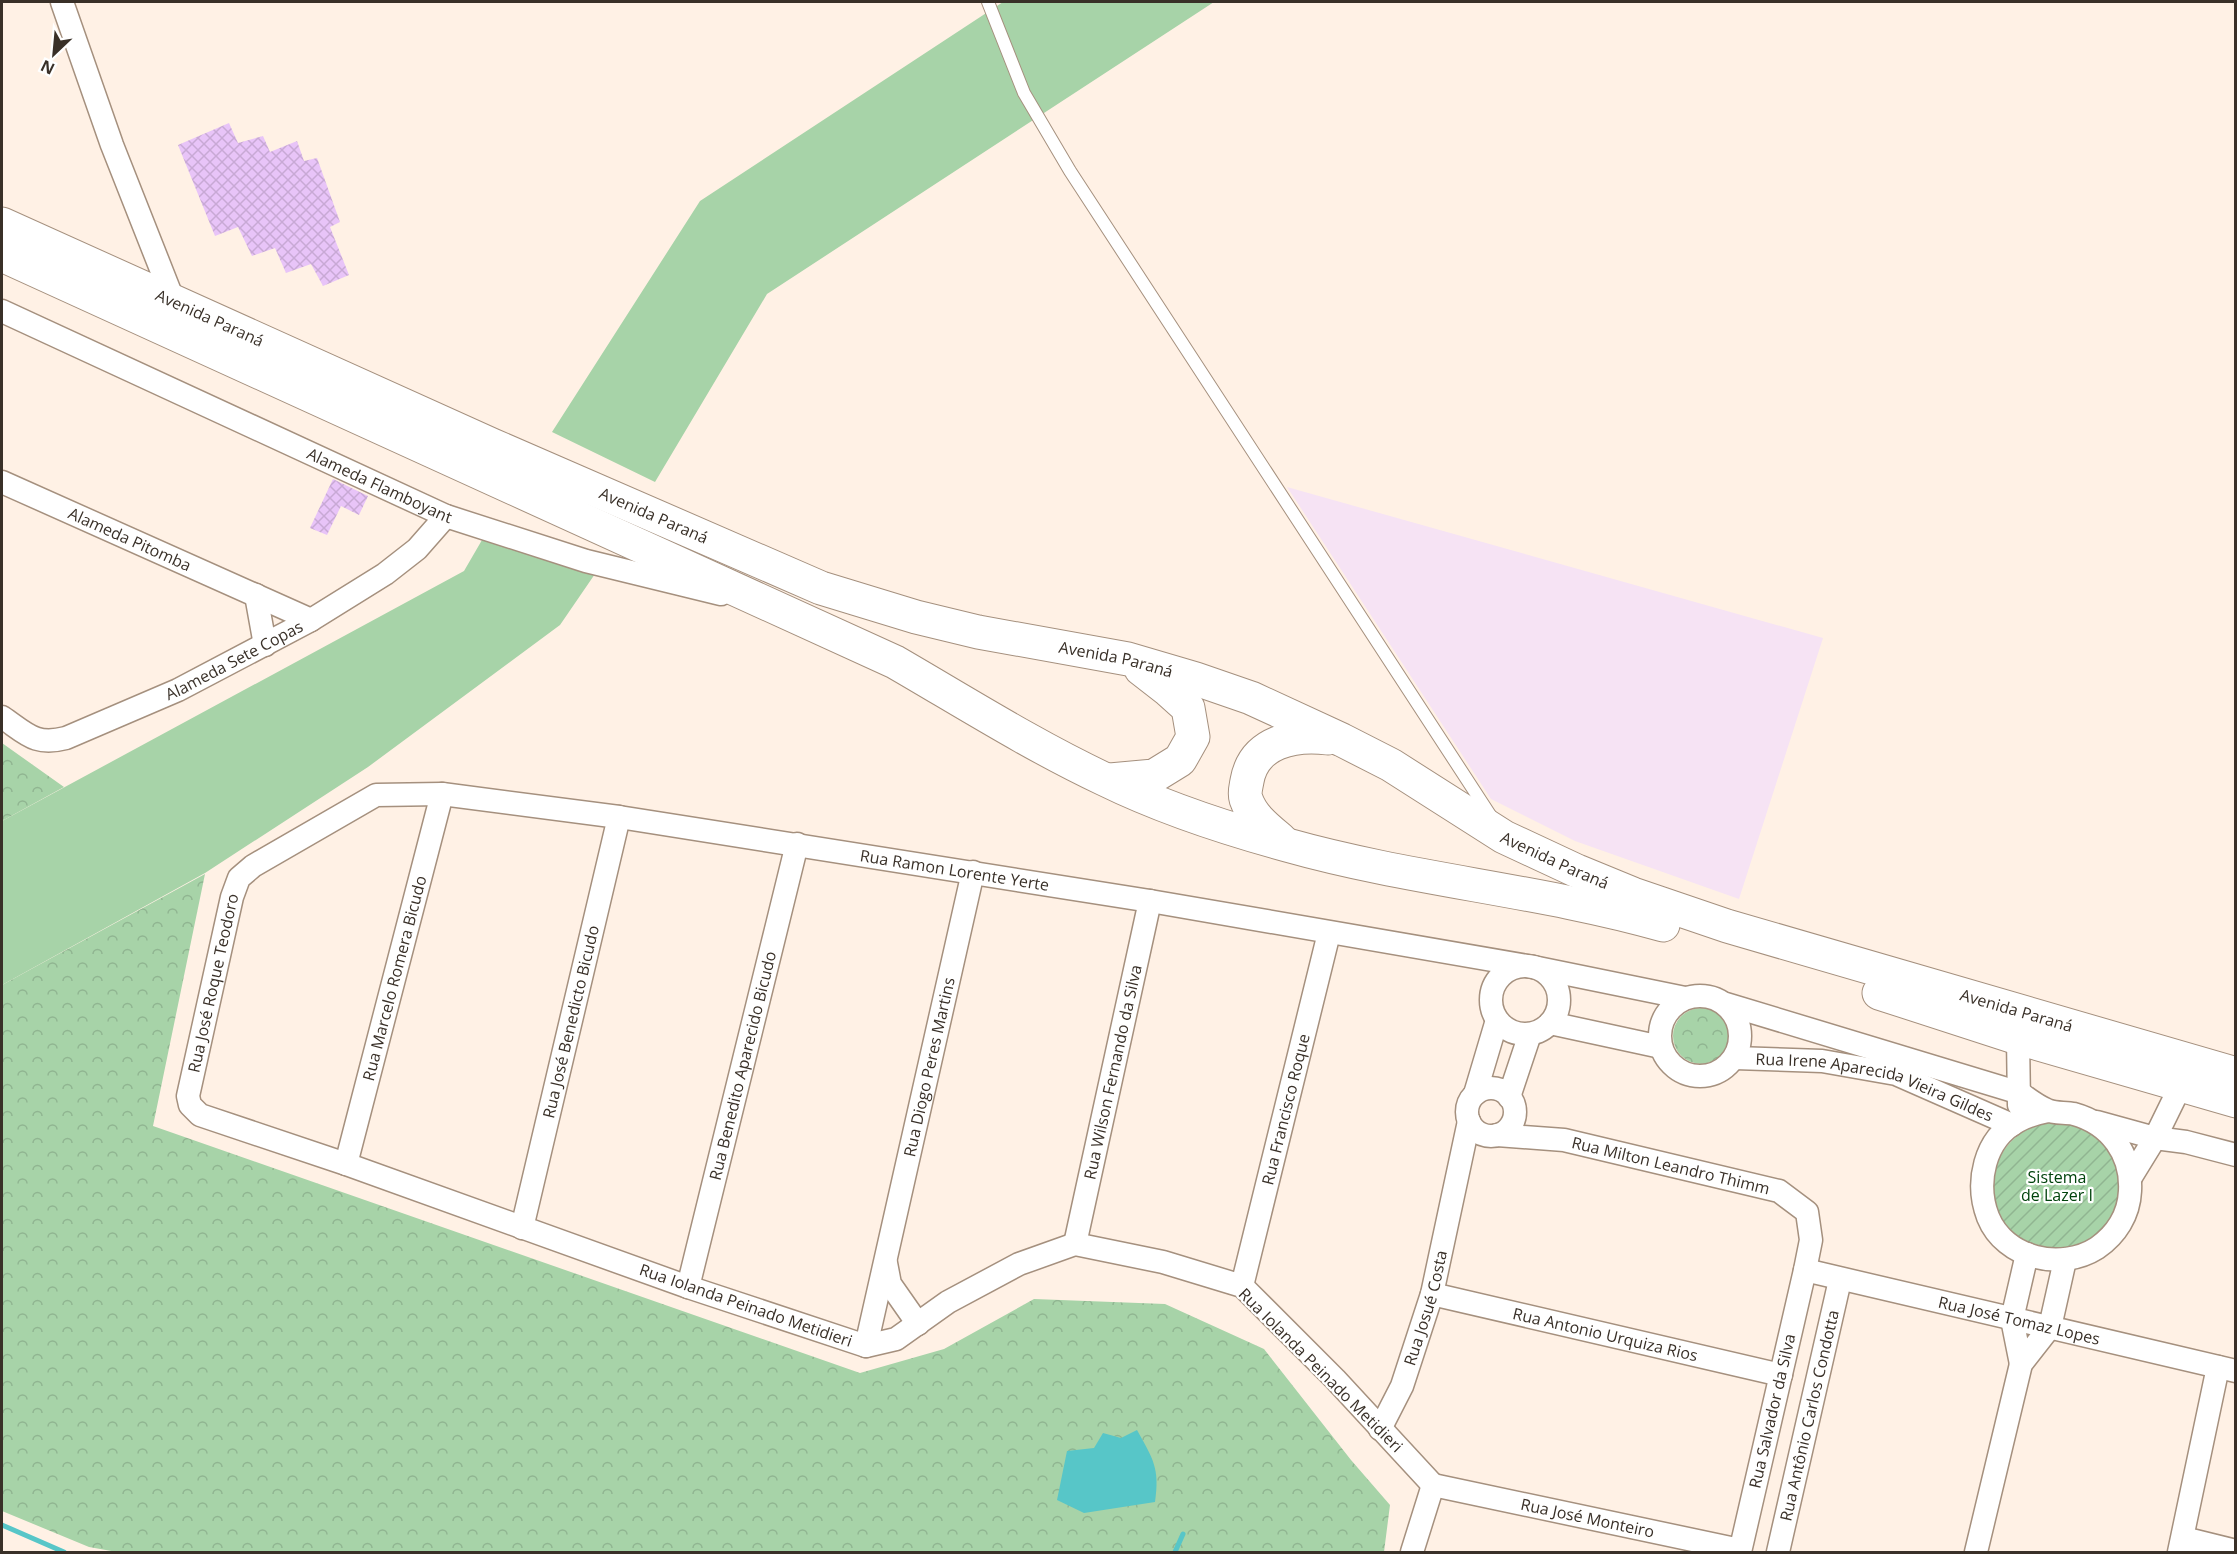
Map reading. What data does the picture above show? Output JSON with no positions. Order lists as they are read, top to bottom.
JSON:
{
  "streets": {
    "main road": ["Avenida Paraná"],
    "street": [
      "Alameda Flamboyant",
      "Alameda Pitomba",
      "Alameda Sete Copas",
      "Rua Ramon Lorente Yerte",
      "Rua Marcelo Romera Bicudo",
      "Rua José Roque Teodoro",
      "Rua José Benedicto Bicudo",
      "Rua Benedito Aparecido Bicudo",
      "Rua Diogo Peres Martins",
      "Rua Wilson Fernando da Silva",
      "Rua Irene Aparecida Vieira Gildes",
      "Rua Francisco Roque",
      "Rua Milton Leandro Thimm",
      "Rua Iolanda Peinado Metidieri",
      "Rua Josué Costa",
      "Rua José Tomaz Lopes",
      "Rua Antonio Urquiza Rios",
      "Rua Salvador da Silva",
      "Rua Antônio Carlos Condotta",
      "Rua José Monteiro"
    ]
  },
  "crossings": [
    ["Avenida Paraná", "Alameda Flamboyant"],
    ["Alameda Flamboyant", "Alameda Sete Copas"],
    ["Alameda Pitomba", "Alameda Sete Copas"],
    ["Rua Ramon Lorente Yerte", "Rua Marcelo Romera Bicudo"],
    ["Rua Ramon Lorente Yerte", "Rua José Roque Teodoro"],
    ["Rua Ramon Lorente Yerte", "Rua José Benedicto Bicudo"],
    ["Rua Ramon Lorente Yerte", "Rua Benedito Aparecido Bicudo"],
    ["Rua Ramon Lorente Yerte", "Rua Diogo Peres Martins"],
    ["Rua Ramon Lorente Yerte", "Rua Wilson Fernando da Silva"],
    ["Rua Ramon Lorente Yerte", "Rua Francisco Roque"],
    ["Rua Marcelo Romera Bicudo", "Rua Iolanda Peinado Metidieri"],
    ["Rua José Roque Teodoro", "Rua Iolanda Peinado Metidieri"],
    ["Rua José Benedicto Bicudo", "Rua Iolanda Peinado Metidieri"],
    ["Rua Benedito Aparecido Bicudo", "Rua Iolanda Peinado Metidieri"],
    ["Rua Diogo Peres Martins", "Rua Iolanda Peinado Metidieri"],
    ["Rua Wilson Fernando da Silva", "Rua Iolanda Peinado Metidieri"],
    ["Rua Francisco Roque", "Rua Iolanda Peinado Metidieri"],
    ["Rua Milton Leandro Thimm", "Rua Josué Costa"],
    ["Rua Milton Leandro Thimm", "Rua José Tomaz Lopes"],
    ["Rua Milton Leandro Thimm", "Rua Salvador da Silva"],
    ["Rua Iolanda Peinado Metidieri", "Rua Josué Costa"],
    ["Rua Iolanda Peinado Metidieri", "Rua José Monteiro"],
    ["Rua Josué Costa", "Rua Antonio Urquiza Rios"],
    ["Rua José Tomaz Lopes", "Rua Salvador da Silva"],
    ["Rua José Tomaz Lopes", "Rua Antônio Carlos Condotta"],
    ["Rua Antonio Urquiza Rios", "Rua Salvador da Silva"],
    ["Rua Salvador da Silva", "Rua José Monteiro"]
  ],
  "parks": ["Sistema de Lazer I"],
  "north": "bottom left"
}
